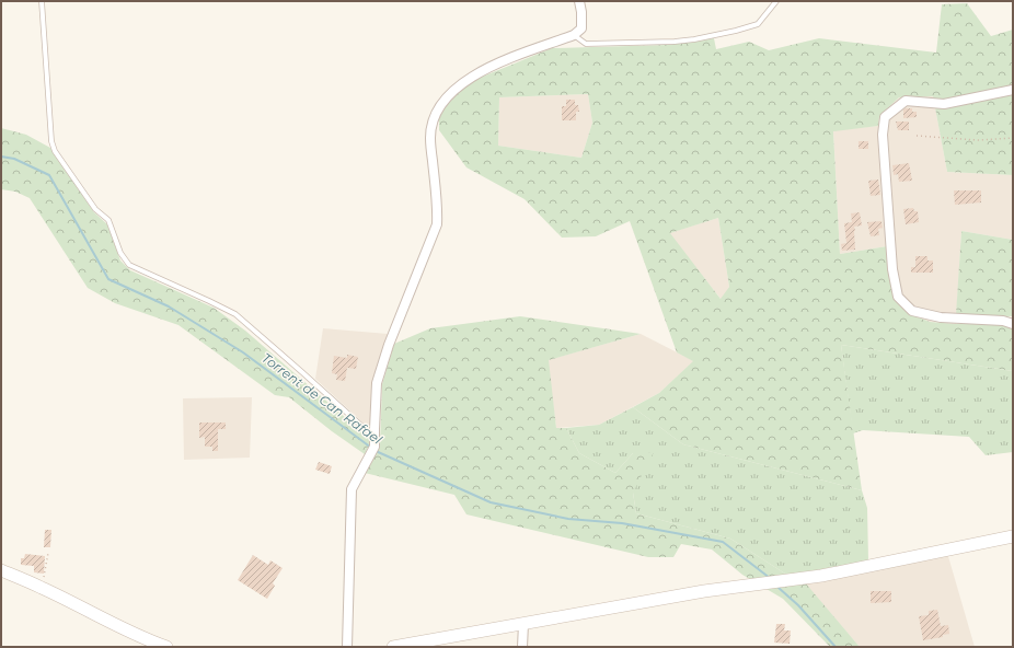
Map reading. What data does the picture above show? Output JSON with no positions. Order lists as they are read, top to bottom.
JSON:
{
  "water": ["Torrent de Can Rafael"]
}
